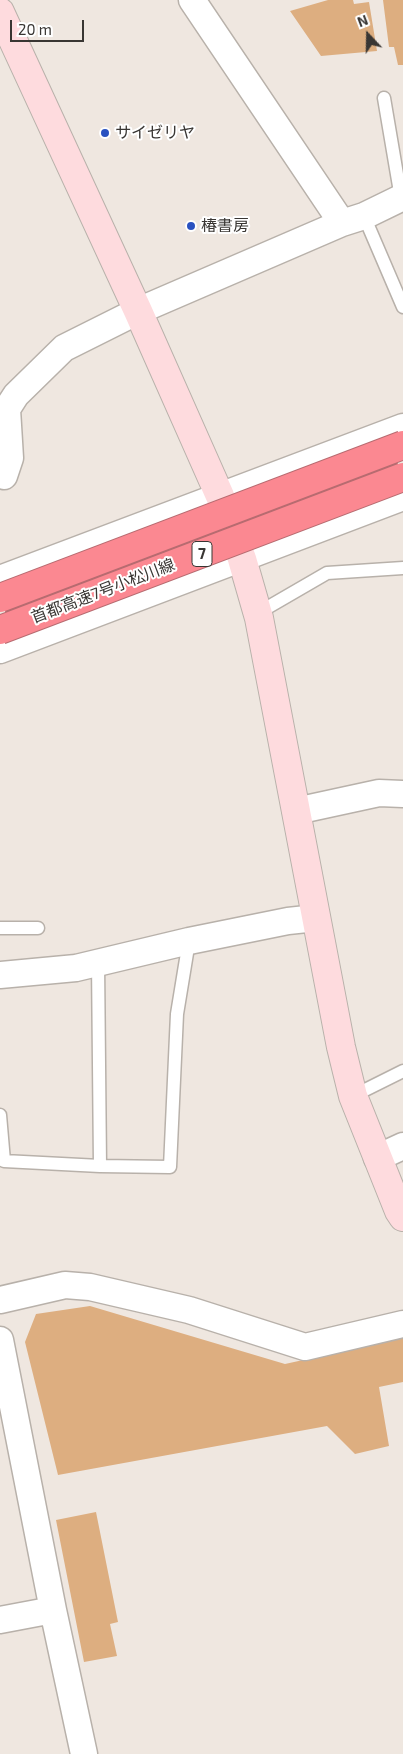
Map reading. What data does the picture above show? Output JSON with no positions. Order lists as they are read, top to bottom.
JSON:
{
  "streets": {
    "highway": ["7", "首都高速7号小松川線"]
  },
  "places": ["サイゼリヤ", "椿書房"],
  "scale_bar": "20 m",
  "north": "top"
}
